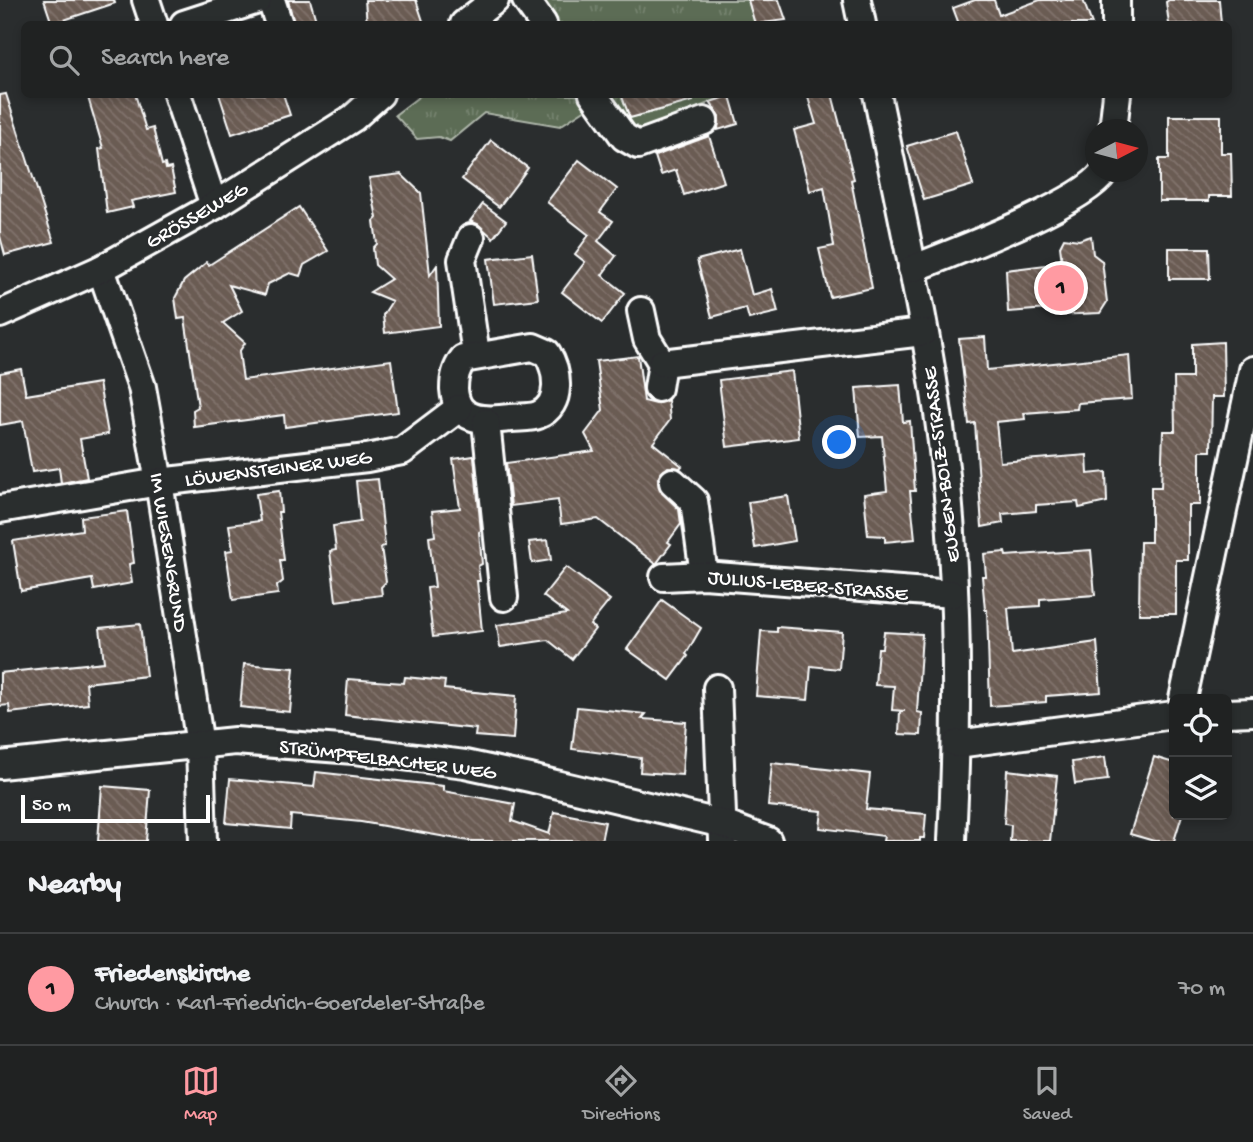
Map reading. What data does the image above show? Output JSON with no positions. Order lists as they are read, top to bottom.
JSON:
{
  "streets": {
    "street": [
      "GRÖSSEWEG",
      "EUGEN-BOLZ-STRASSE",
      "LÖWENSTEINER WEG",
      "IM WIESENGRUND",
      "JULIUS-LEBER-STRASSE",
      "STRÜMPFELBACHER WEG"
    ]
  },
  "crossings": [
    ["GRÖSSEWEG", "IM WIESENGRUND"],
    ["EUGEN-BOLZ-STRASSE", "JULIUS-LEBER-STRASSE"],
    ["LÖWENSTEINER WEG", "IM WIESENGRUND"],
    ["IM WIESENGRUND", "STRÜMPFELBACHER WEG"]
  ],
  "scale_bar": "50 m",
  "north": "right",
  "page": {
    "search": "Search here",
    "pins": "1",
    "scale": "50 m",
    "heading": "Nearby",
    "list": [
      {
        "mark": "1",
        "name": "Friedenskirche",
        "note": "Church · Karl-Friedrich-Goerdeler-Straße",
        "value": "70 m"
      }
    ],
    "nav": ["Map", "Directions", "Saved"]
  }
}
